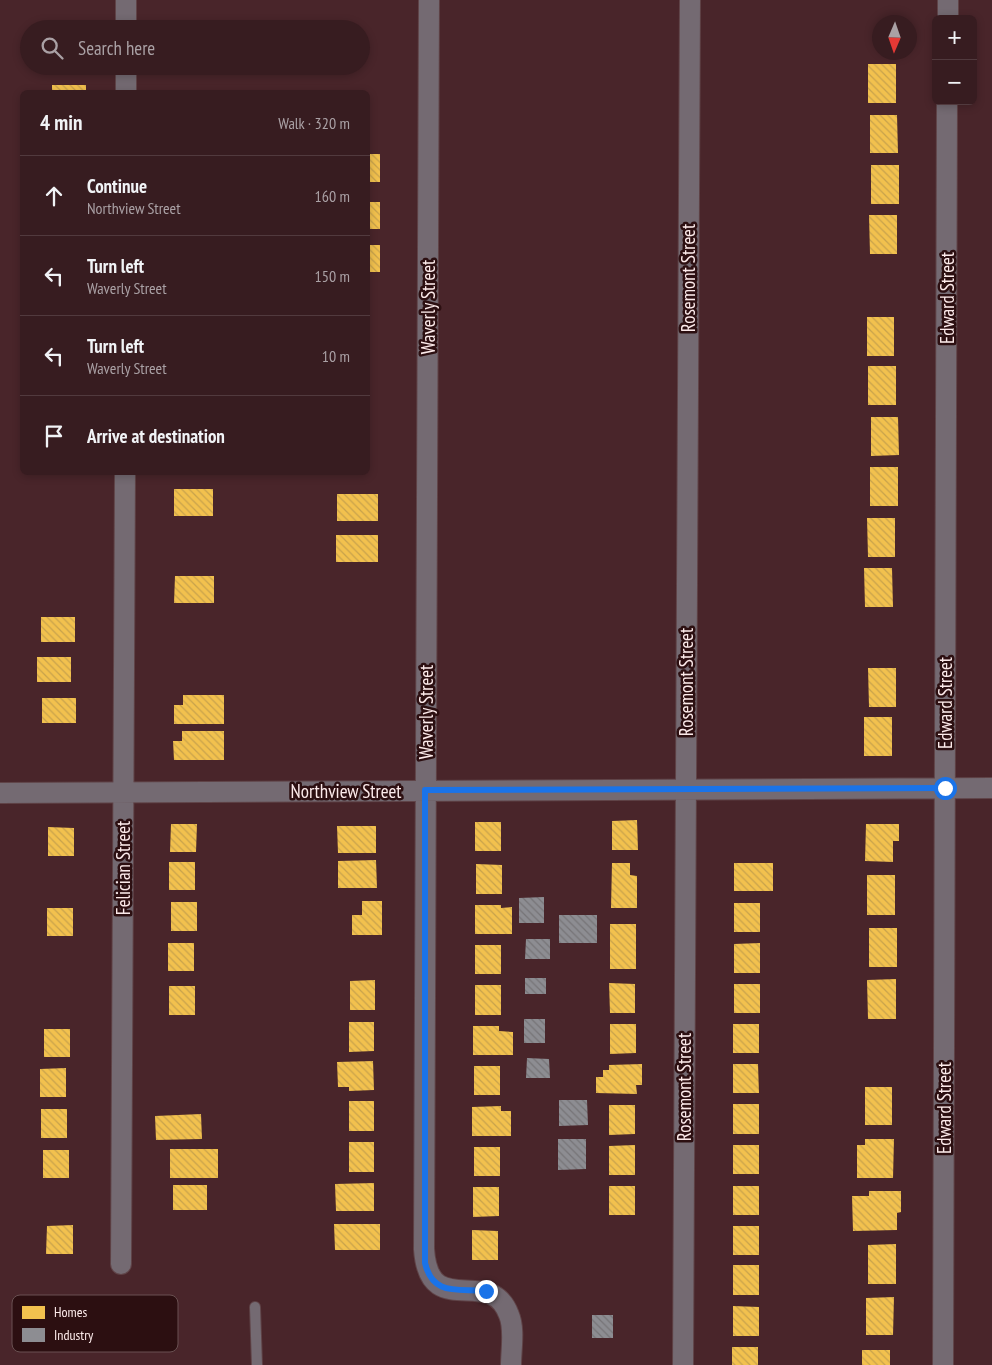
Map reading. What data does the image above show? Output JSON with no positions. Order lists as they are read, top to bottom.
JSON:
{
  "streets": {
    "street": [
      "Rosemont Street",
      "Edward Street",
      "Waverly Street",
      "Northview Street",
      "Felician Street"
    ]
  },
  "crossings": [
    ["Rosemont Street", "Northview Street"],
    ["Edward Street", "Northview Street"],
    ["Waverly Street", "Northview Street"],
    ["Northview Street", "Felician Street"]
  ],
  "legend": ["Homes", "Industry"],
  "north": "bottom",
  "page": {
    "map_buttons": ["+", "−"],
    "search": "Search here",
    "heading": ["4 min", "Walk · 320 m"],
    "list": [
      ["Continue", "Northview Street", "160 m"],
      ["Turn left", "Waverly Street", "150 m"],
      ["Turn left", "Waverly Street", "10 m"],
      "Arrive at destination"
    ]
  }
}
